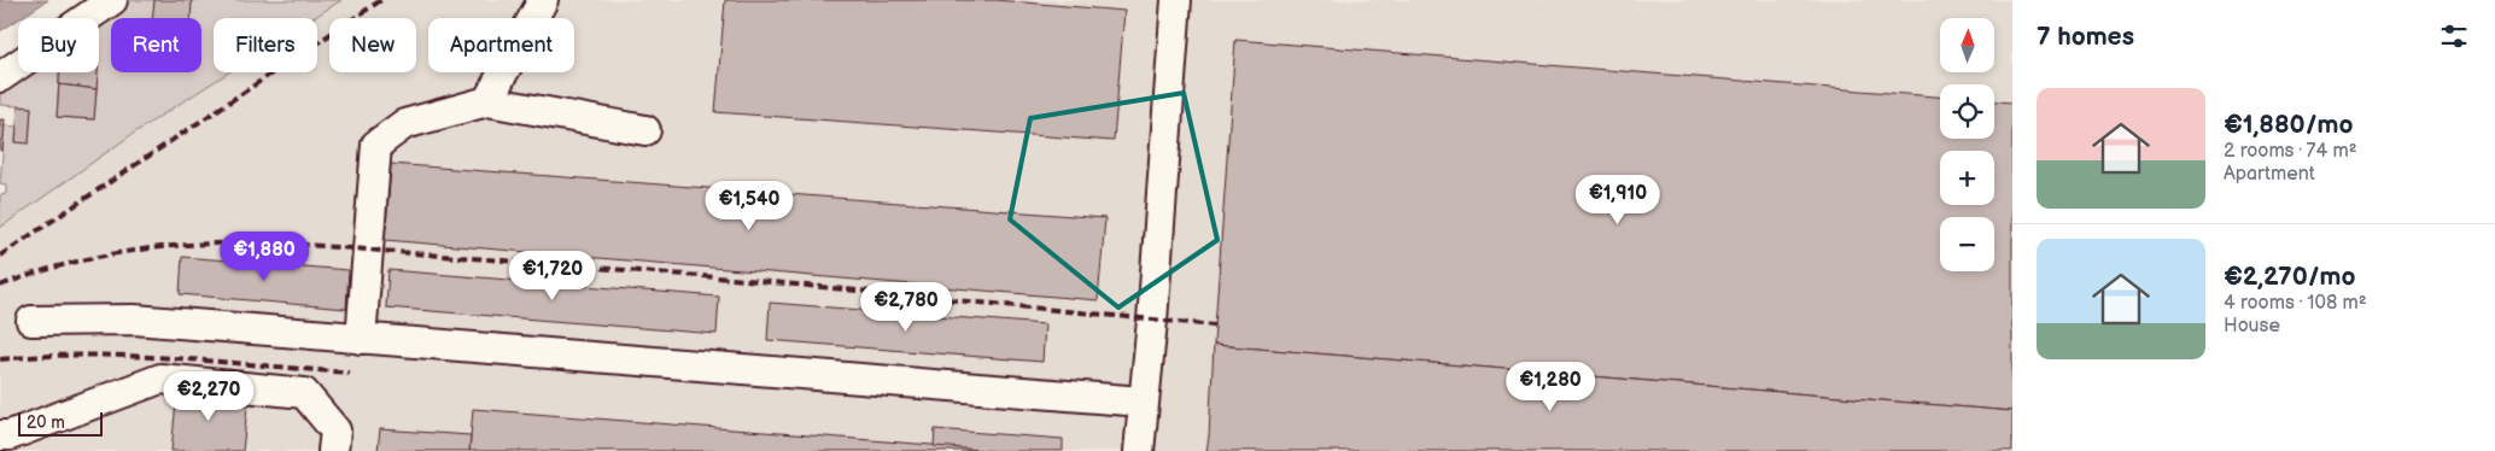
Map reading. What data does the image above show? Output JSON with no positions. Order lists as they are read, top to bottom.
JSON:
{
  "scale_bar": "20 m",
  "north": "top",
  "page": {
    "heading": "7 homes",
    "map_buttons": ["+", "−"],
    "chip": [
      "Buy",
      "Rent",
      "Filters",
      "New",
      "Apartment"
    ],
    "list": [
      {
        "name": "€1,880/mo",
        "note": "2 rooms · 74 m² · Apartment"
      },
      {
        "name": "€2,270/mo",
        "note": "4 rooms · 108 m² · House"
      }
    ],
    "price": [
      "€1,910",
      "€1,540",
      "€1,880",
      "€1,720",
      "€2,780",
      "€1,280",
      "€2,270"
    ],
    "scale": "20 m"
  }
}
